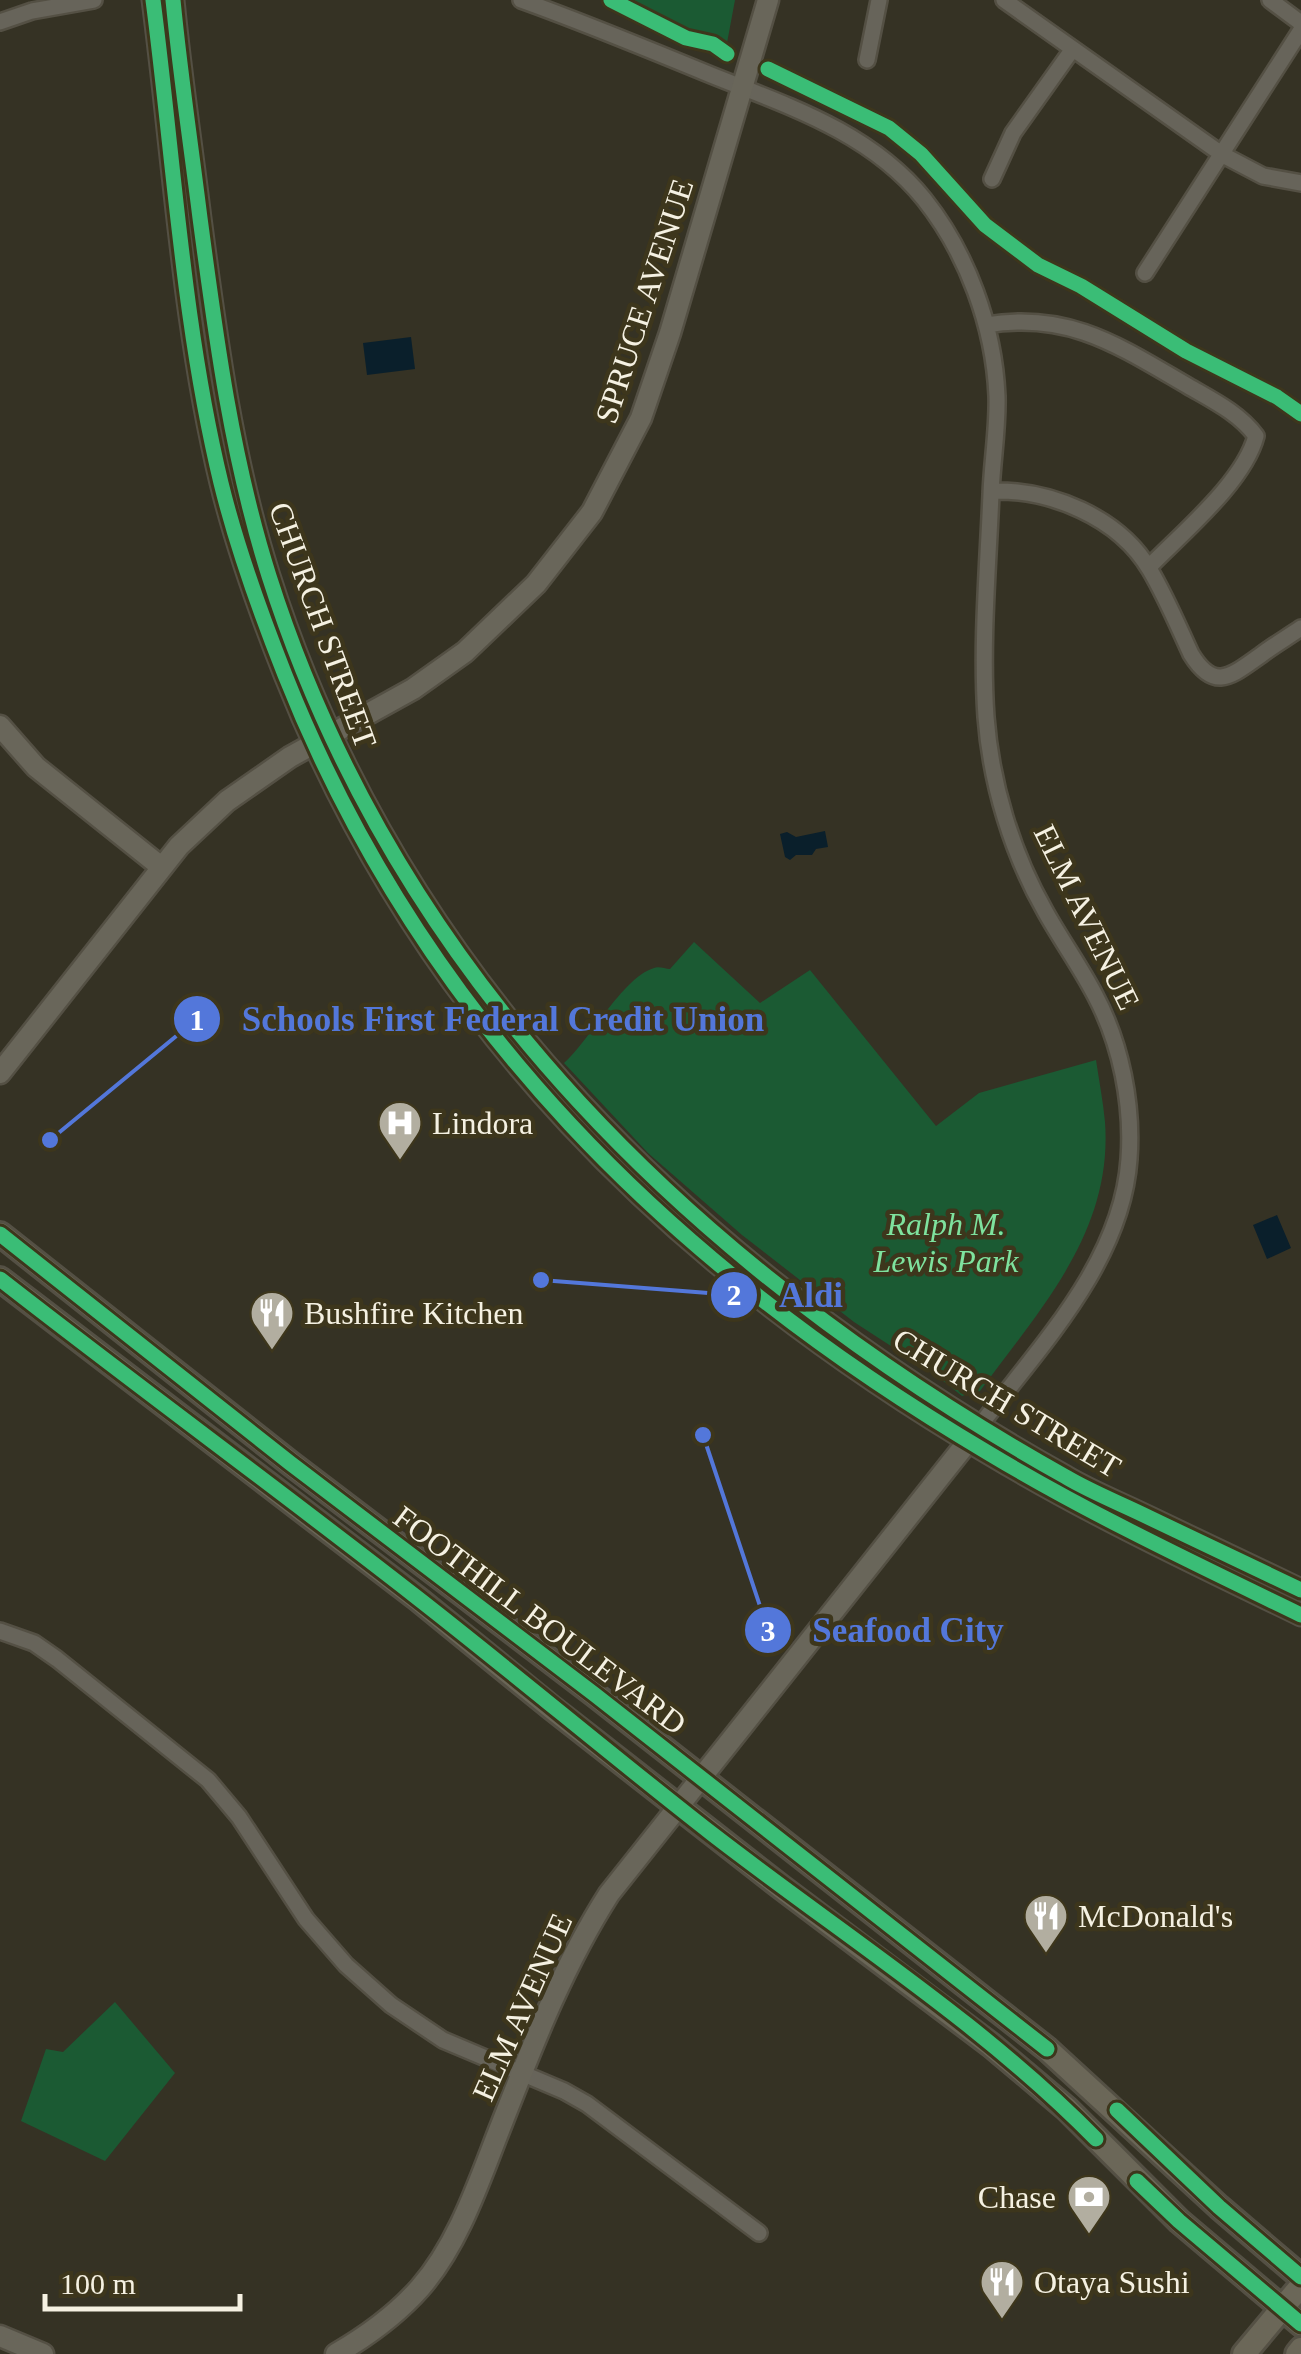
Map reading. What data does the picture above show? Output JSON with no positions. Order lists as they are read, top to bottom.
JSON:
{
  "streets": {
    "main road": [
      "SPRUCE AVENUE",
      "CHURCH STREET",
      "ELM AVENUE",
      "FOOTHILL BOULEVARD"
    ]
  },
  "crossings": [
    ["SPRUCE AVENUE", "CHURCH STREET"],
    ["SPRUCE AVENUE", "ELM AVENUE"],
    ["CHURCH STREET", "ELM AVENUE"],
    ["ELM AVENUE", "FOOTHILL BOULEVARD"]
  ],
  "parks": ["Ralph M. Lewis Park"],
  "places": {
    "other": ["Schools First Federal Credit Union", "Aldi", "Seafood City"],
    "hospital": ["Lindora"],
    "restaurant": ["Bushfire Kitchen", "McDonald's", "Otaya Sushi"],
    "bank": ["Chase"]
  },
  "scale_bar": "100 m"
}
